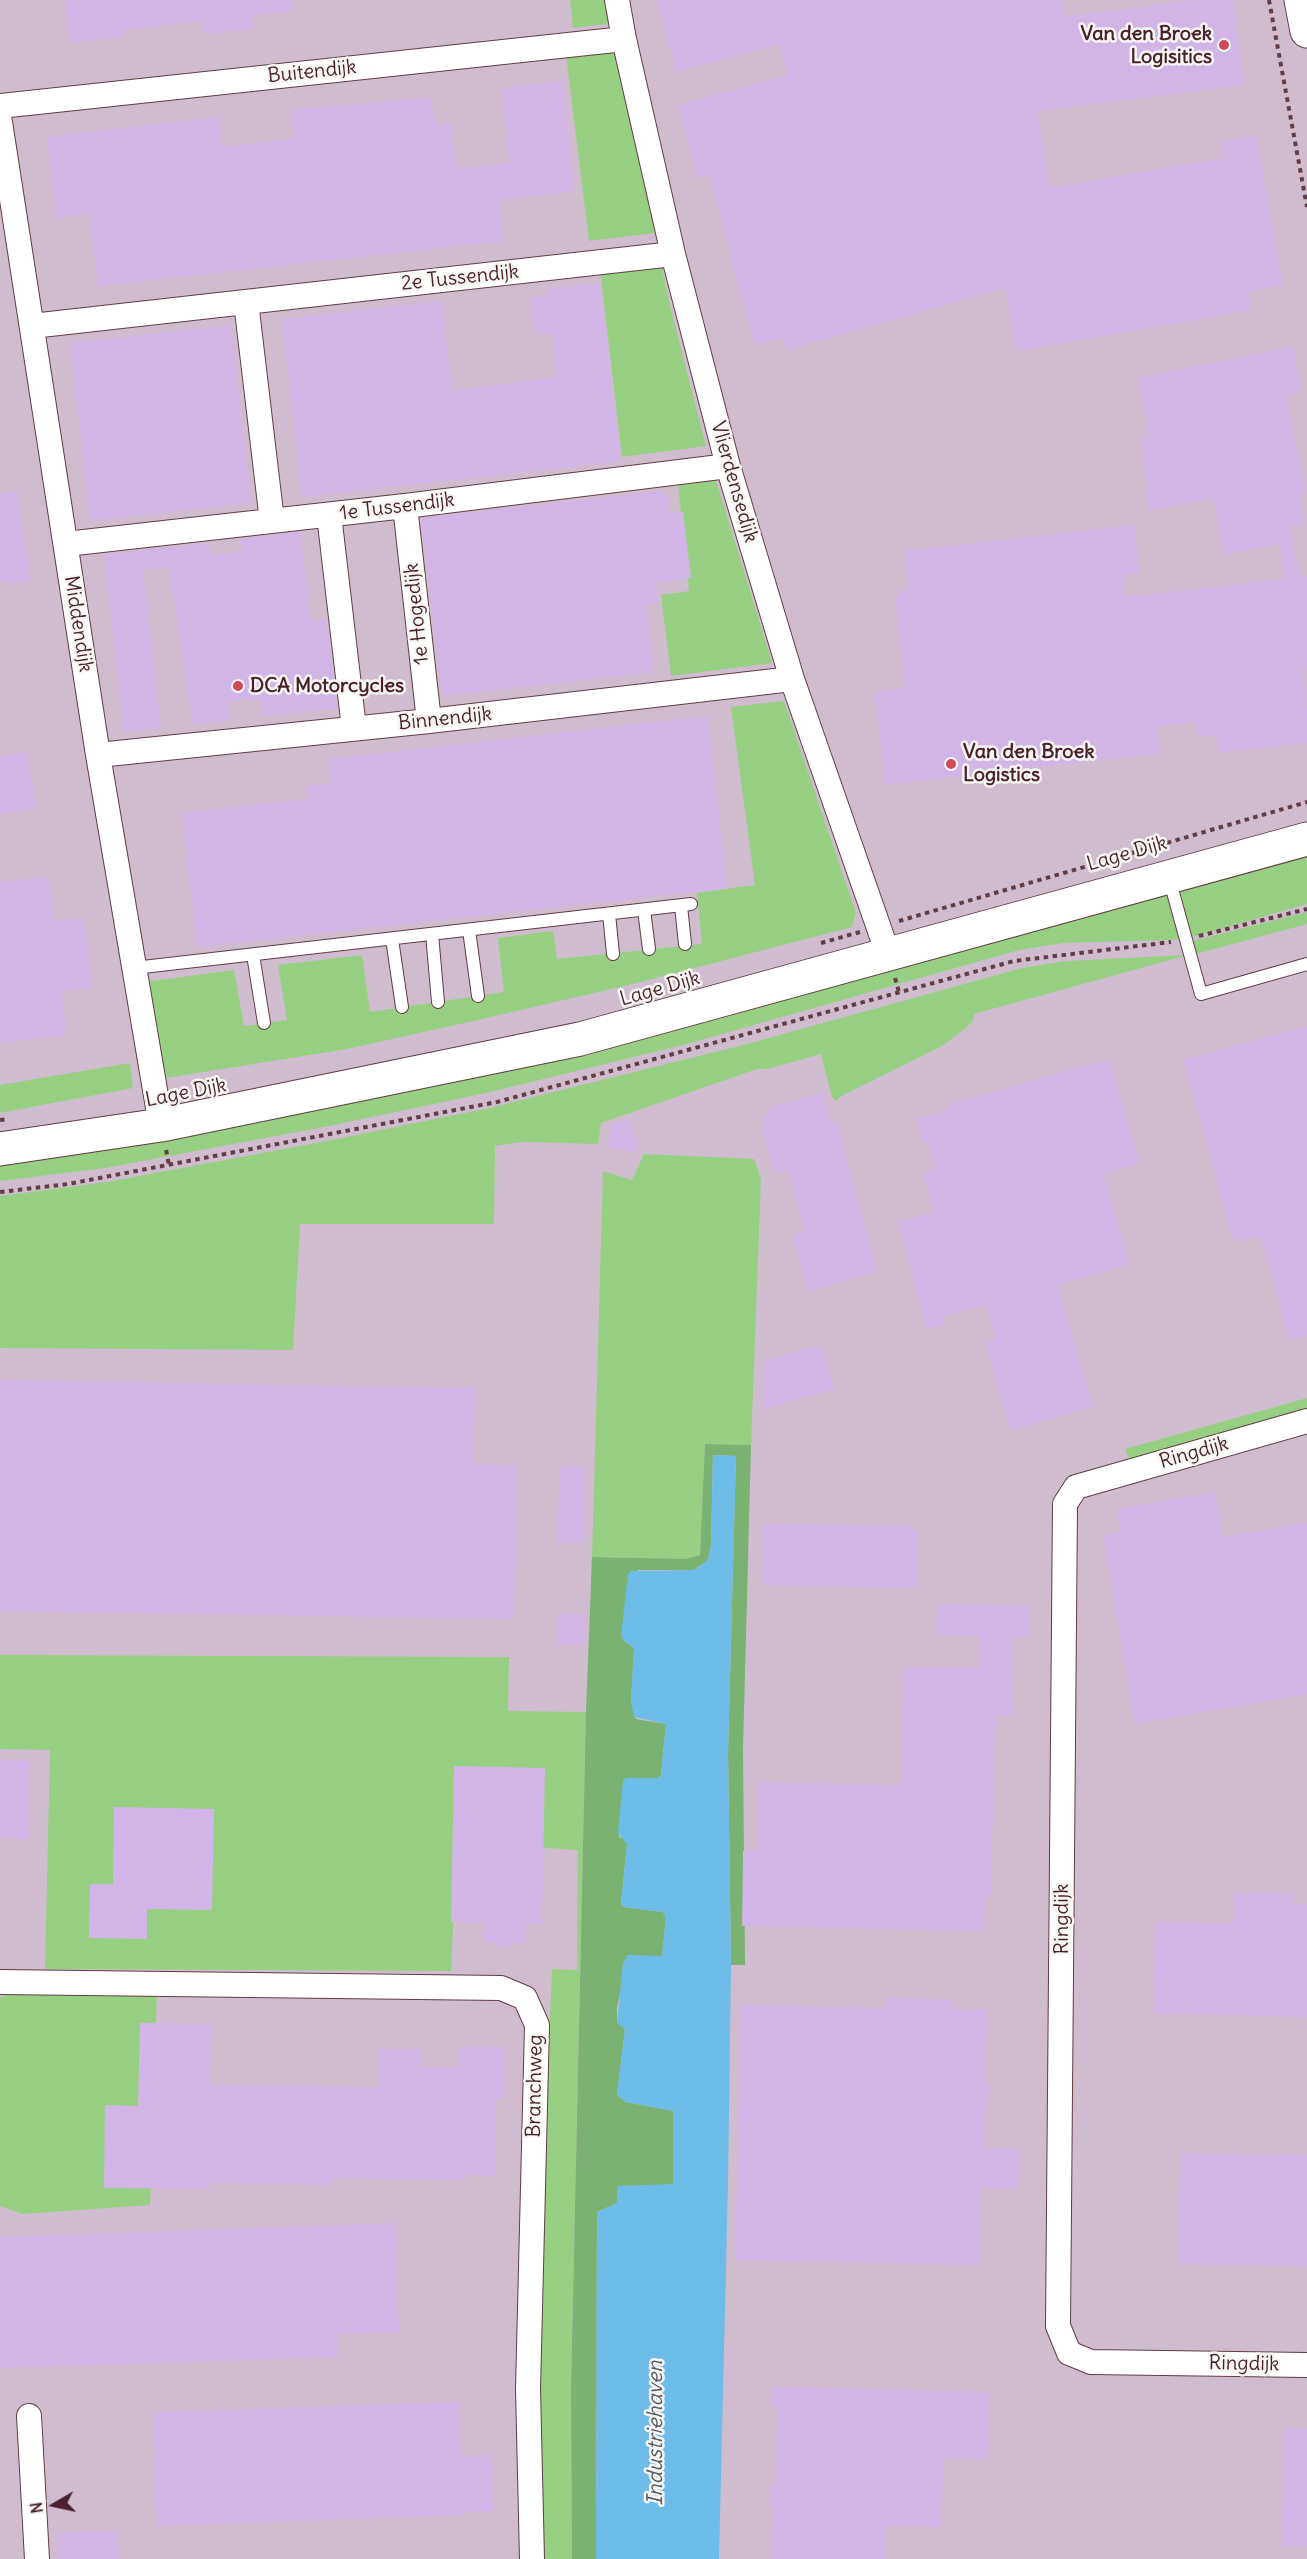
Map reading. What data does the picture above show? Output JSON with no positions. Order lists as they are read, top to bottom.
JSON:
{
  "streets": {
    "main road": ["Lage Dijk"],
    "street": [
      "Buitendijk",
      "2e Tussendijk",
      "Vlierdensedijk",
      "1e Tussendijk",
      "1e Hogedijk",
      "Middendijk",
      "Binnendijk",
      "Ringdijk",
      "Branchweg"
    ]
  },
  "crossings": [
    ["Buitendijk", "Vlierdensedijk"],
    ["2e Tussendijk", "Vlierdensedijk"],
    ["2e Tussendijk", "Middendijk"],
    ["Vlierdensedijk", "1e Tussendijk"],
    ["Vlierdensedijk", "Binnendijk"],
    ["Vlierdensedijk", "Lage Dijk"],
    ["1e Tussendijk", "1e Hogedijk"],
    ["1e Tussendijk", "Middendijk"],
    ["1e Hogedijk", "Binnendijk"],
    ["Middendijk", "Binnendijk"],
    ["Middendijk", "Lage Dijk"]
  ],
  "water": ["Industriehaven"],
  "places": ["Van den Broek Logisitics", "DCA Motorcycles", "Van den Broek Logistics"],
  "north": "left"
}
